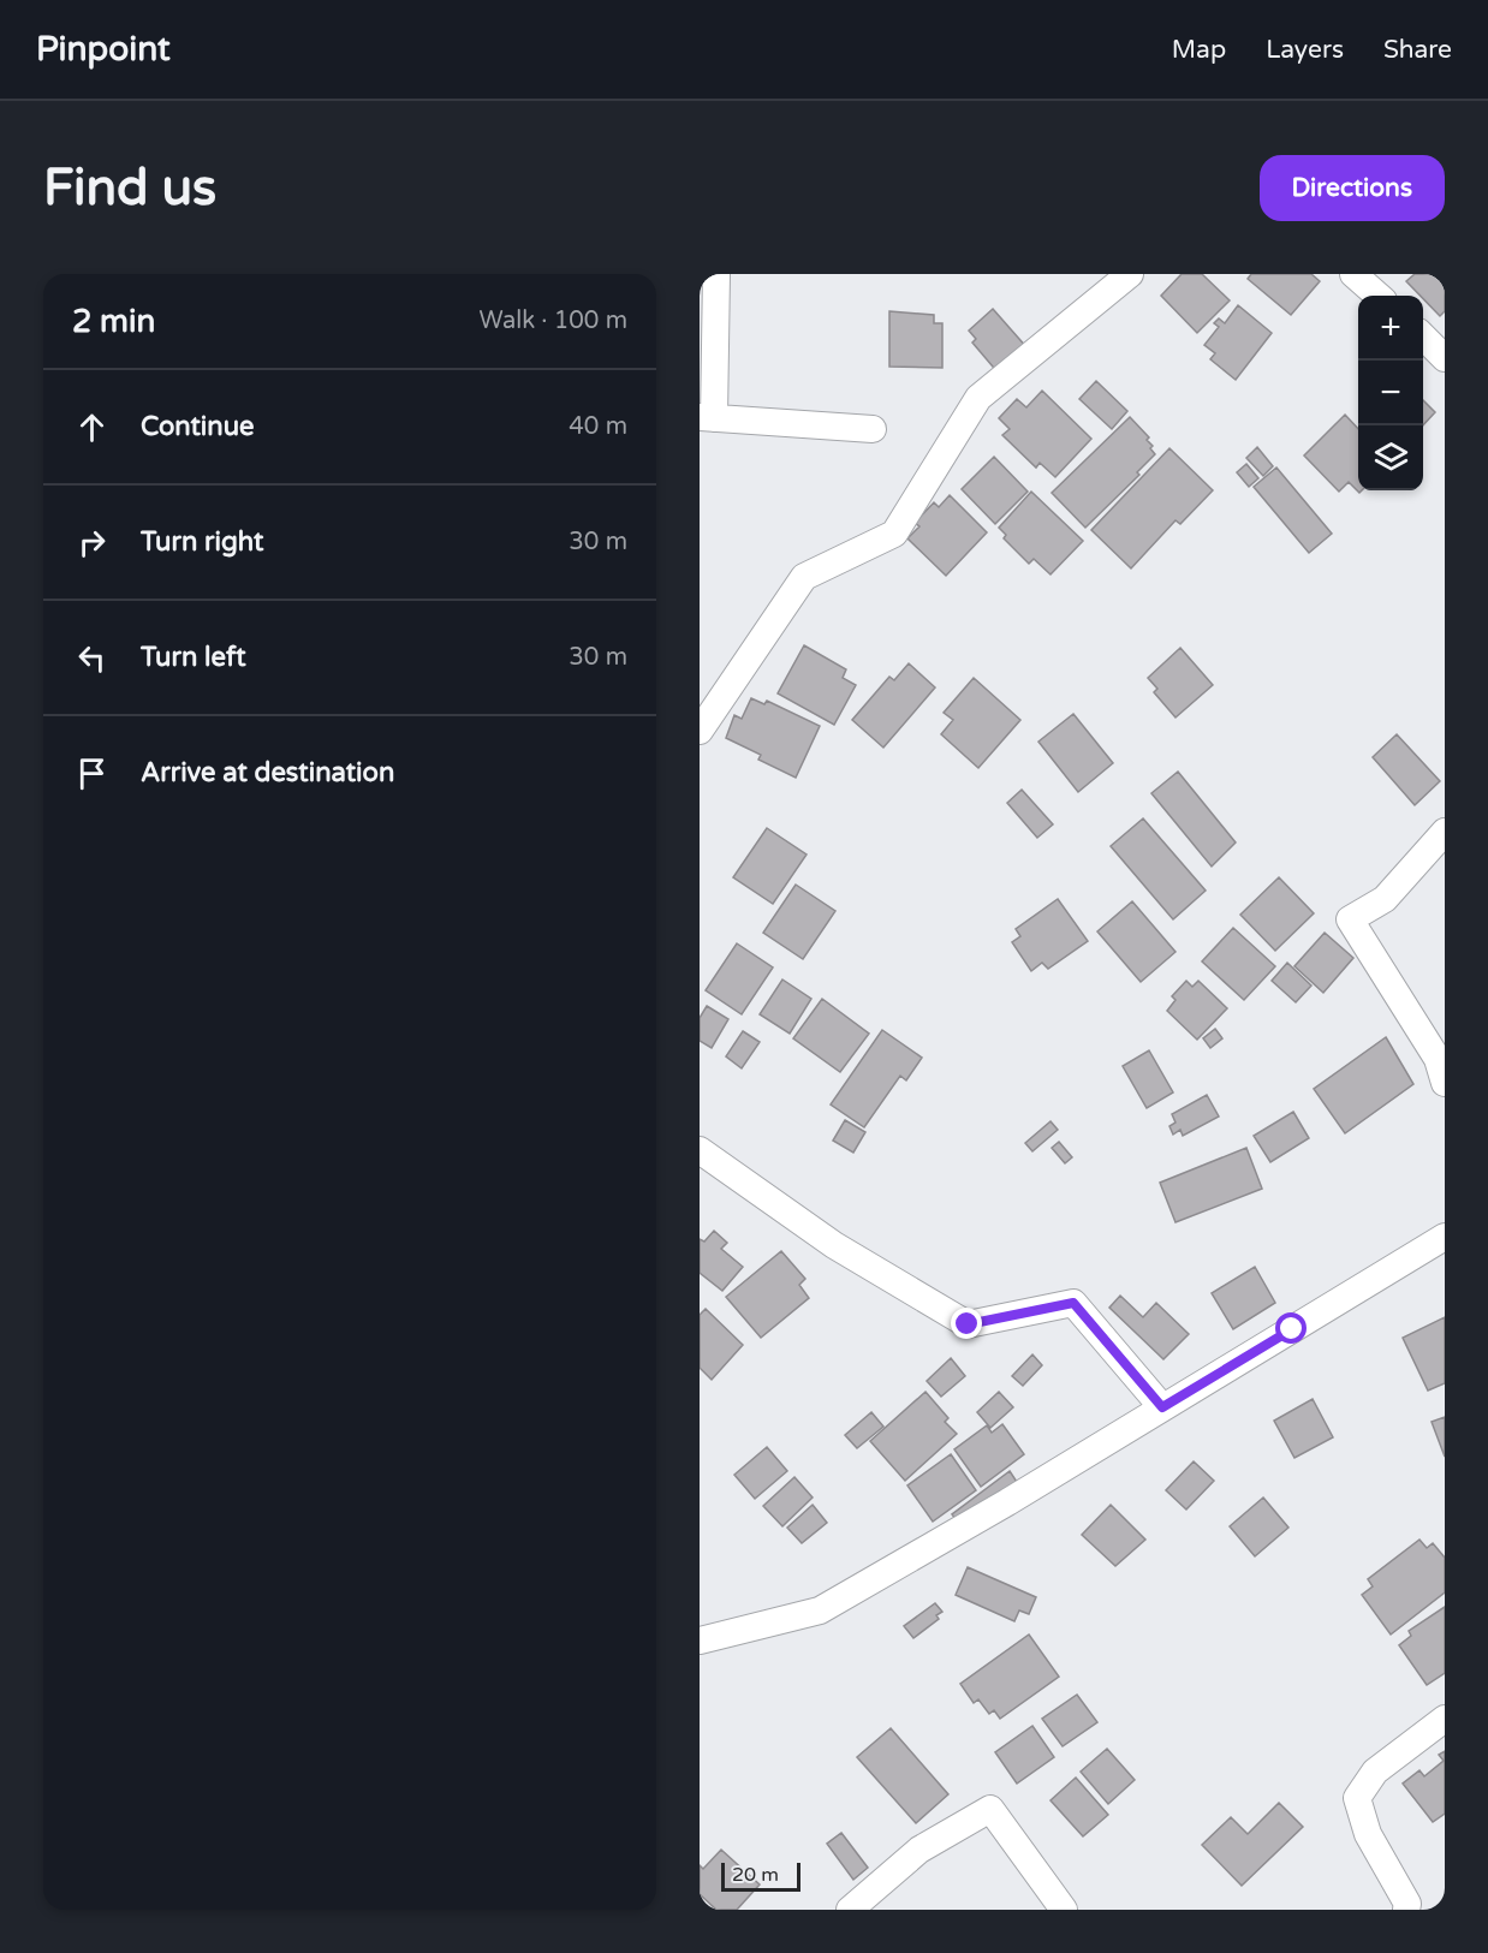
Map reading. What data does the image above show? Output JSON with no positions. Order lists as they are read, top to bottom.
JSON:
{
  "scale_bar": "20 m",
  "page": {
    "header": "Pinpoint",
    "nav": ["Map", "Layers", "Share"],
    "buttons": "Directions",
    "title": "Find us",
    "heading": ["2 min", "Walk · 100 m"],
    "map_buttons": ["+", "−"],
    "list": [
      ["Continue", "40 m"],
      ["Turn right", "30 m"],
      ["Turn left", "30 m"],
      "Arrive at destination"
    ],
    "scale": "20 m"
  }
}
